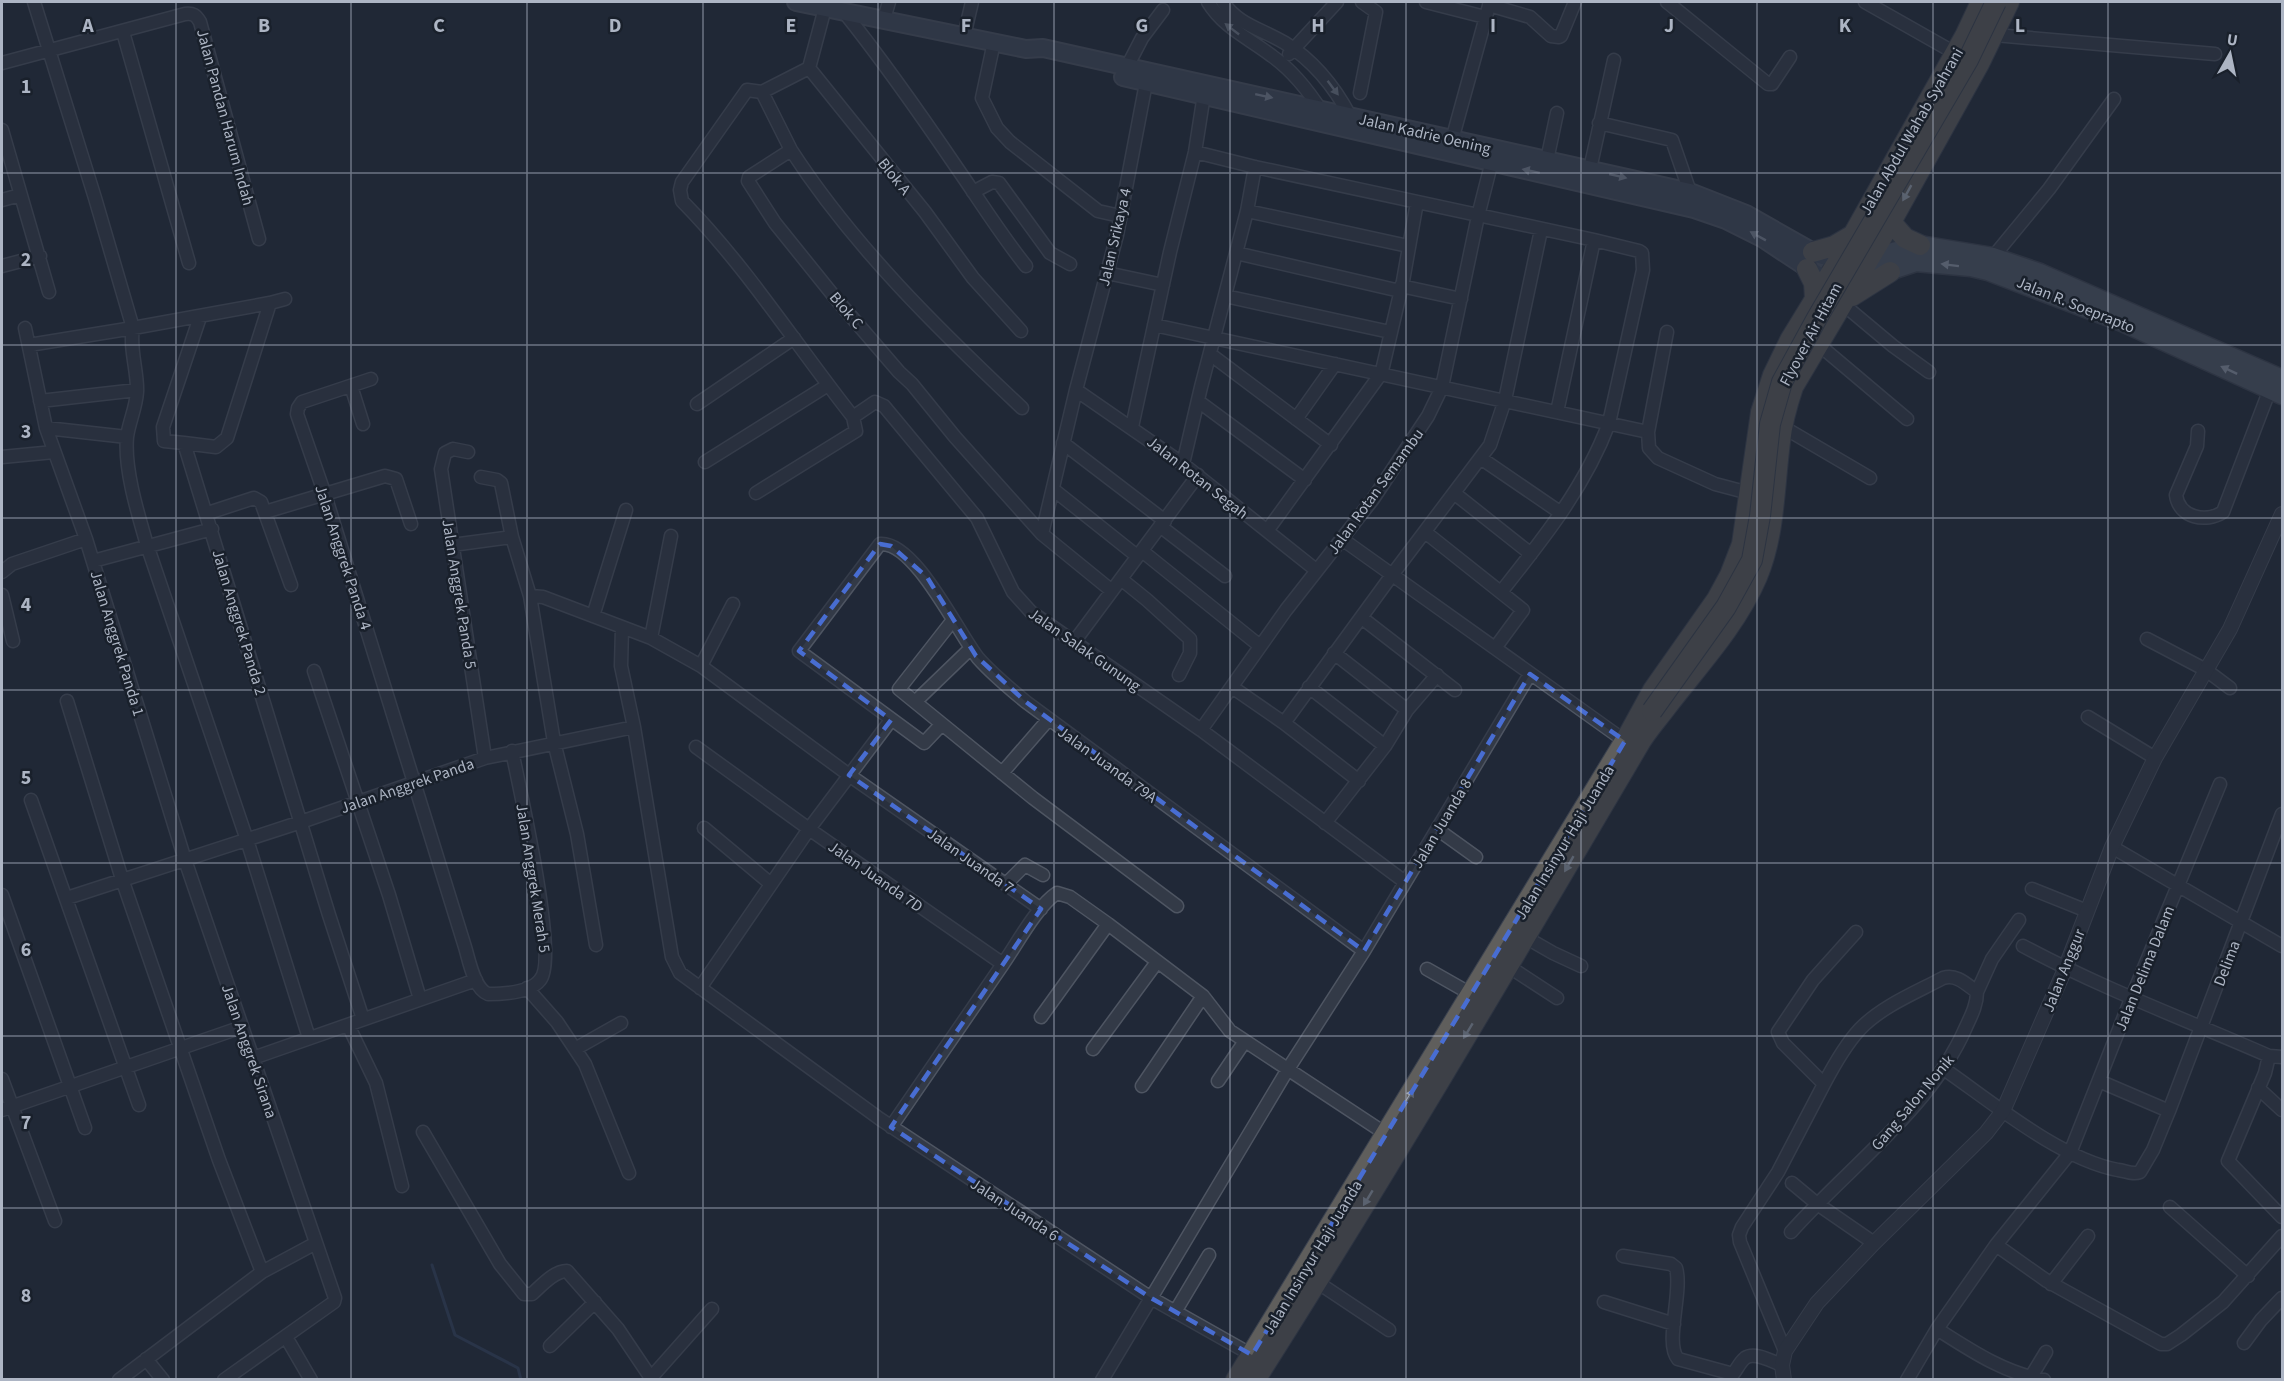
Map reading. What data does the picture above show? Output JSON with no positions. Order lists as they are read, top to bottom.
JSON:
{
  "streets": {
    "highway": ["Jalan Abdul Wahab Syahrani", "Flyover Air Hitam", "Jalan Insinyur Haji Juanda"],
    "main road": ["Jalan Kadrie Oening", "Jalan R. Soeprapto"],
    "street": [
      "Jalan Pandan Harum Indah",
      "Blok A",
      "Jalan Srikaya 4",
      "Blok C",
      "Jalan Rotan Segah",
      "Jalan Rotan Semambu",
      "Jalan Anggrek Panda 4",
      "Jalan Anggrek Panda 5",
      "Jalan Anggrek Panda 2",
      "Jalan Anggrek Panda 1",
      "Jalan Salak Gunung",
      "Jalan Juanda 79A",
      "Jalan Anggrek Panda",
      "Jalan Juanda 8",
      "Jalan Juanda 7",
      "Jalan Juanda 7D",
      "Jalan Anggrek Merah 5",
      "Delima",
      "Jalan Delima Dalam",
      "Jalan Anggur",
      "Jalan Anggrek Sirana",
      "Gang Salon Nonik",
      "Jalan Juanda 6"
    ]
  },
  "crossings": [
    ["Jalan Abdul Wahab Syahrani", "Jalan R. Soeprapto"],
    ["Jalan Abdul Wahab Syahrani", "Jalan Insinyur Haji Juanda"],
    ["Jalan Kadrie Oening", "Jalan Srikaya 4"],
    ["Jalan Kadrie Oening", "Jalan Rotan Semambu"],
    ["Jalan Srikaya 4", "Blok C"],
    ["Jalan Srikaya 4", "Jalan Rotan Segah"],
    ["Jalan R. Soeprapto", "Jalan Insinyur Haji Juanda"],
    ["Flyover Air Hitam", "Jalan Insinyur Haji Juanda"],
    ["Jalan Rotan Segah", "Jalan Rotan Semambu"],
    ["Jalan Rotan Semambu", "Jalan Salak Gunung"],
    ["Jalan Anggrek Panda 4", "Jalan Anggrek Panda"],
    ["Jalan Anggrek Panda 4", "Jalan Anggrek Merah 5"],
    ["Jalan Anggrek Panda 5", "Jalan Anggrek Panda"],
    ["Jalan Anggrek Panda 2", "Jalan Anggrek Panda"],
    ["Jalan Anggrek Panda 1", "Jalan Anggrek Panda"],
    ["Jalan Anggrek Panda 1", "Jalan Anggrek Sirana"],
    ["Jalan Salak Gunung", "Jalan Juanda 8"],
    ["Jalan Juanda 79A", "Jalan Juanda 8"],
    ["Jalan Anggrek Panda", "Jalan Anggrek Merah 5"],
    ["Jalan Anggrek Panda", "Jalan Anggrek Sirana"],
    ["Jalan Anggrek Panda", "Jalan Juanda 6"],
    ["Jalan Insinyur Haji Juanda", "Jalan Juanda 6"],
    ["Delima", "Jalan Delima Dalam"]
  ],
  "north": "top",
  "grid": {
    "columns": [
      "A",
      "B",
      "C",
      "D",
      "E",
      "F",
      "G",
      "H",
      "I",
      "J",
      "K",
      "L"
    ],
    "rows": [
      "1",
      "2",
      "3",
      "4",
      "5",
      "6",
      "7",
      "8"
    ]
  }
}
